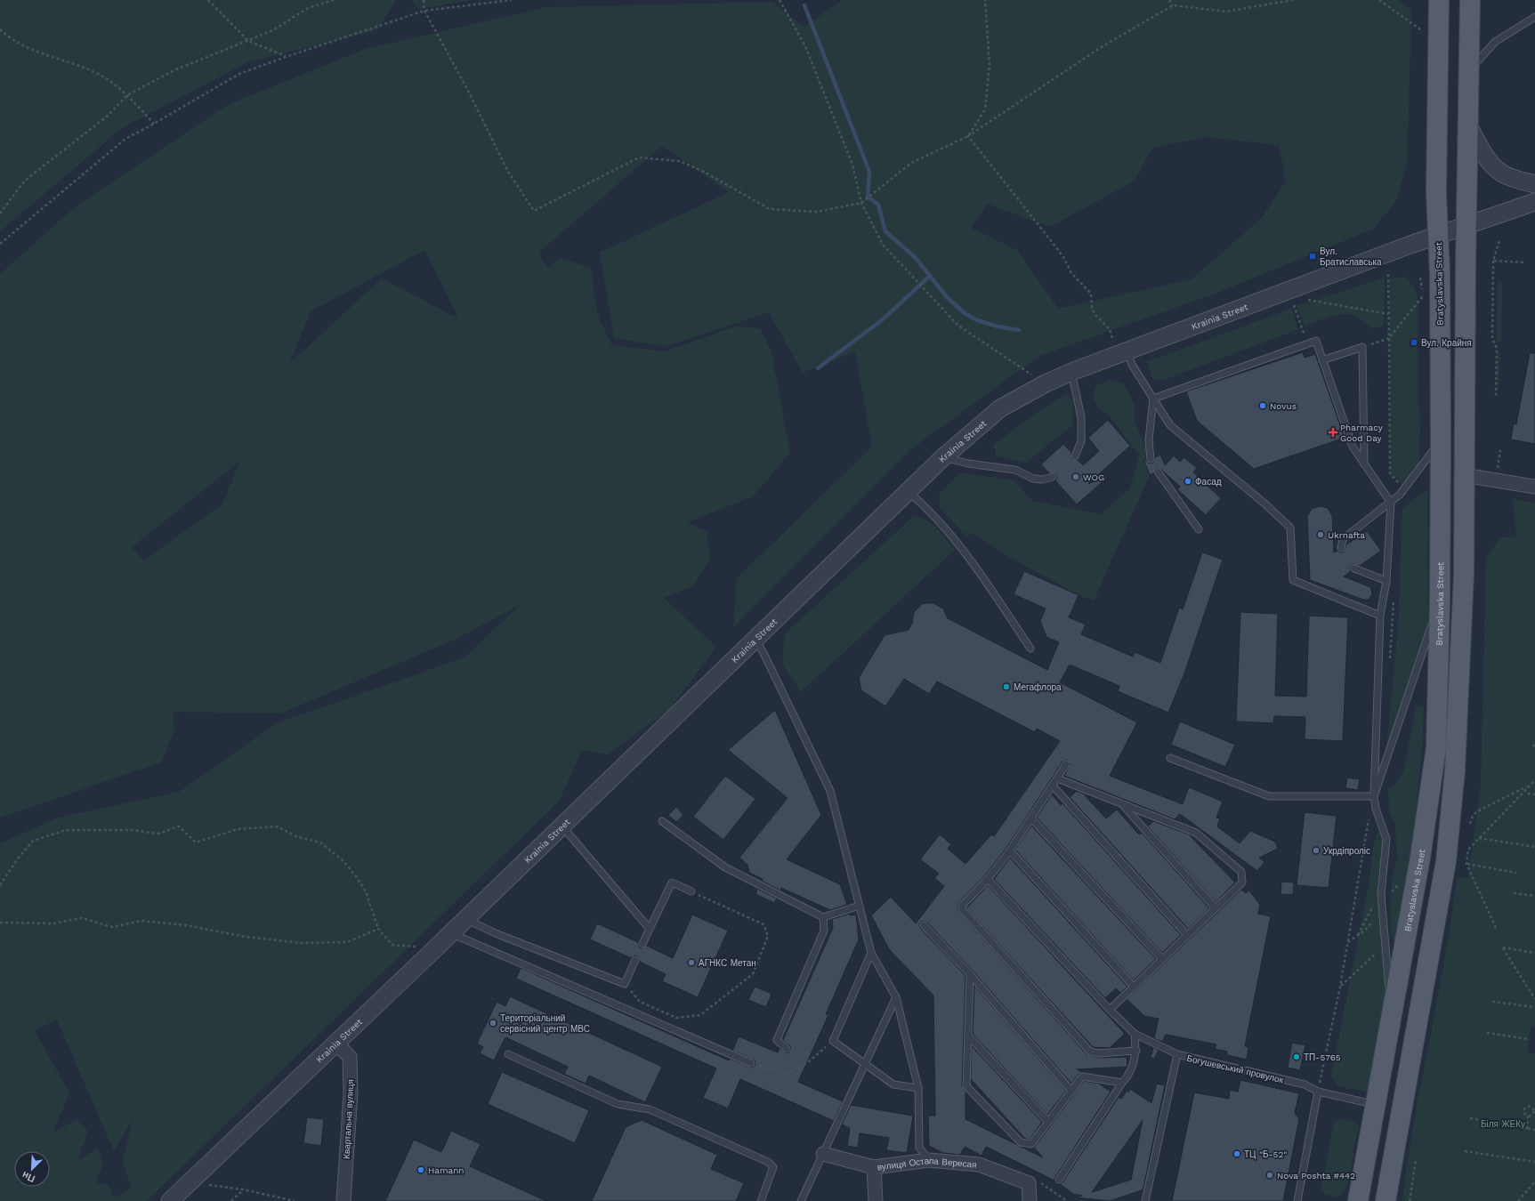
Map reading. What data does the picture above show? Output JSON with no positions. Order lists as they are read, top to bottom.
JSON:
{
  "streets": {
    "main road": ["Bratyslavska Street"],
    "street": ["Krainia Street", "Квартальна вулиця", "вулиця Остапа Вересая"],
    "lane": ["Богушевський провулок"]
  },
  "crossings": [
    ["Bratyslavska Street", "Krainia Street"],
    ["Bratyslavska Street", "Богушевський провулок"],
    ["Krainia Street", "Квартальна вулиця"]
  ],
  "parks": ["Біля ЖЕКу"],
  "places": {
    "transit": ["Вул. Братиславська", "Вул. Крайня"],
    "other": [
      "Novus",
      "WOG",
      "Фасад",
      "Ukrnafta",
      "Мегафлора",
      "Укрдіпроліс",
      "АГНКС Метан",
      "Територіальний сервісний центр МВС",
      "ТП-5765",
      "ТЦ \"Б-52\"",
      "Hamann",
      "Nova Poshta #442"
    ],
    "health": ["Pharmacy Good Day"]
  },
  "north": "bottom left"
}
